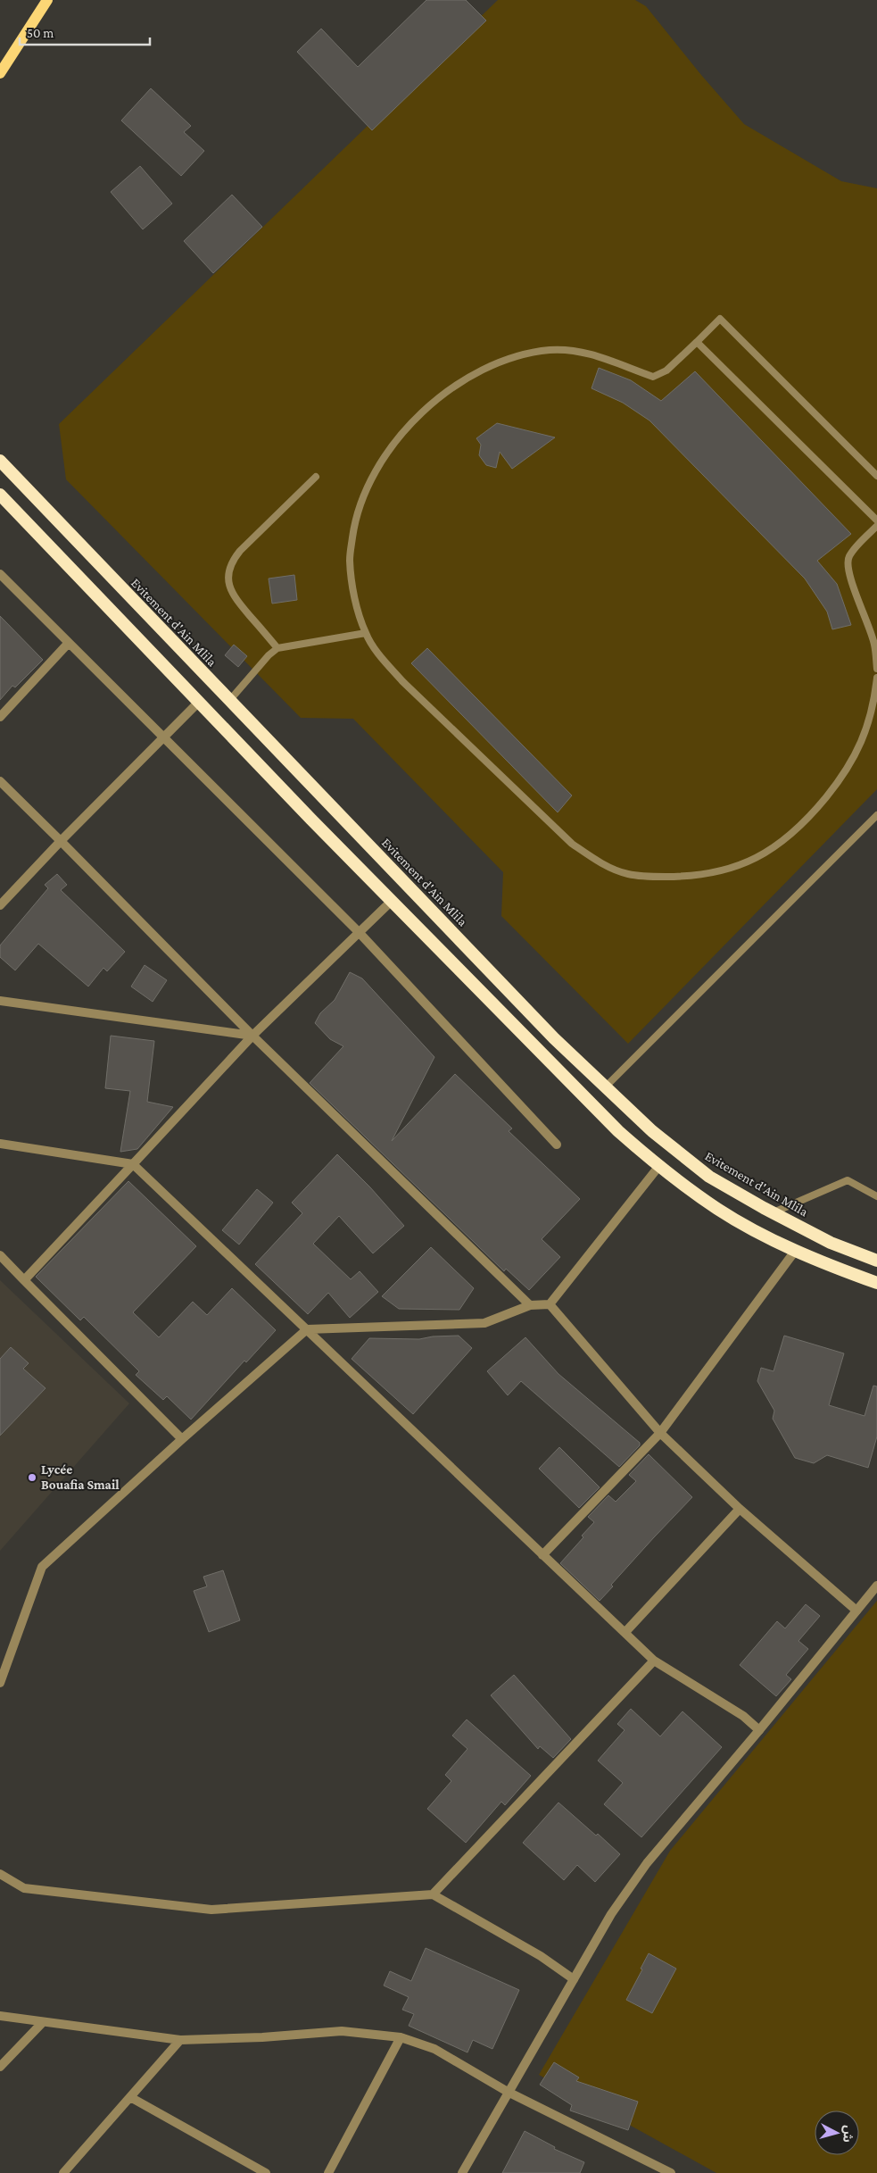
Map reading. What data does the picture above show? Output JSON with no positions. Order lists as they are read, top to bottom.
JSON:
{
  "streets": {
    "highway": ["Evitement d'Ain Mlila"]
  },
  "places": ["Lycée Bouafia Smail"],
  "scale_bar": "50 m",
  "north": "right"
}
